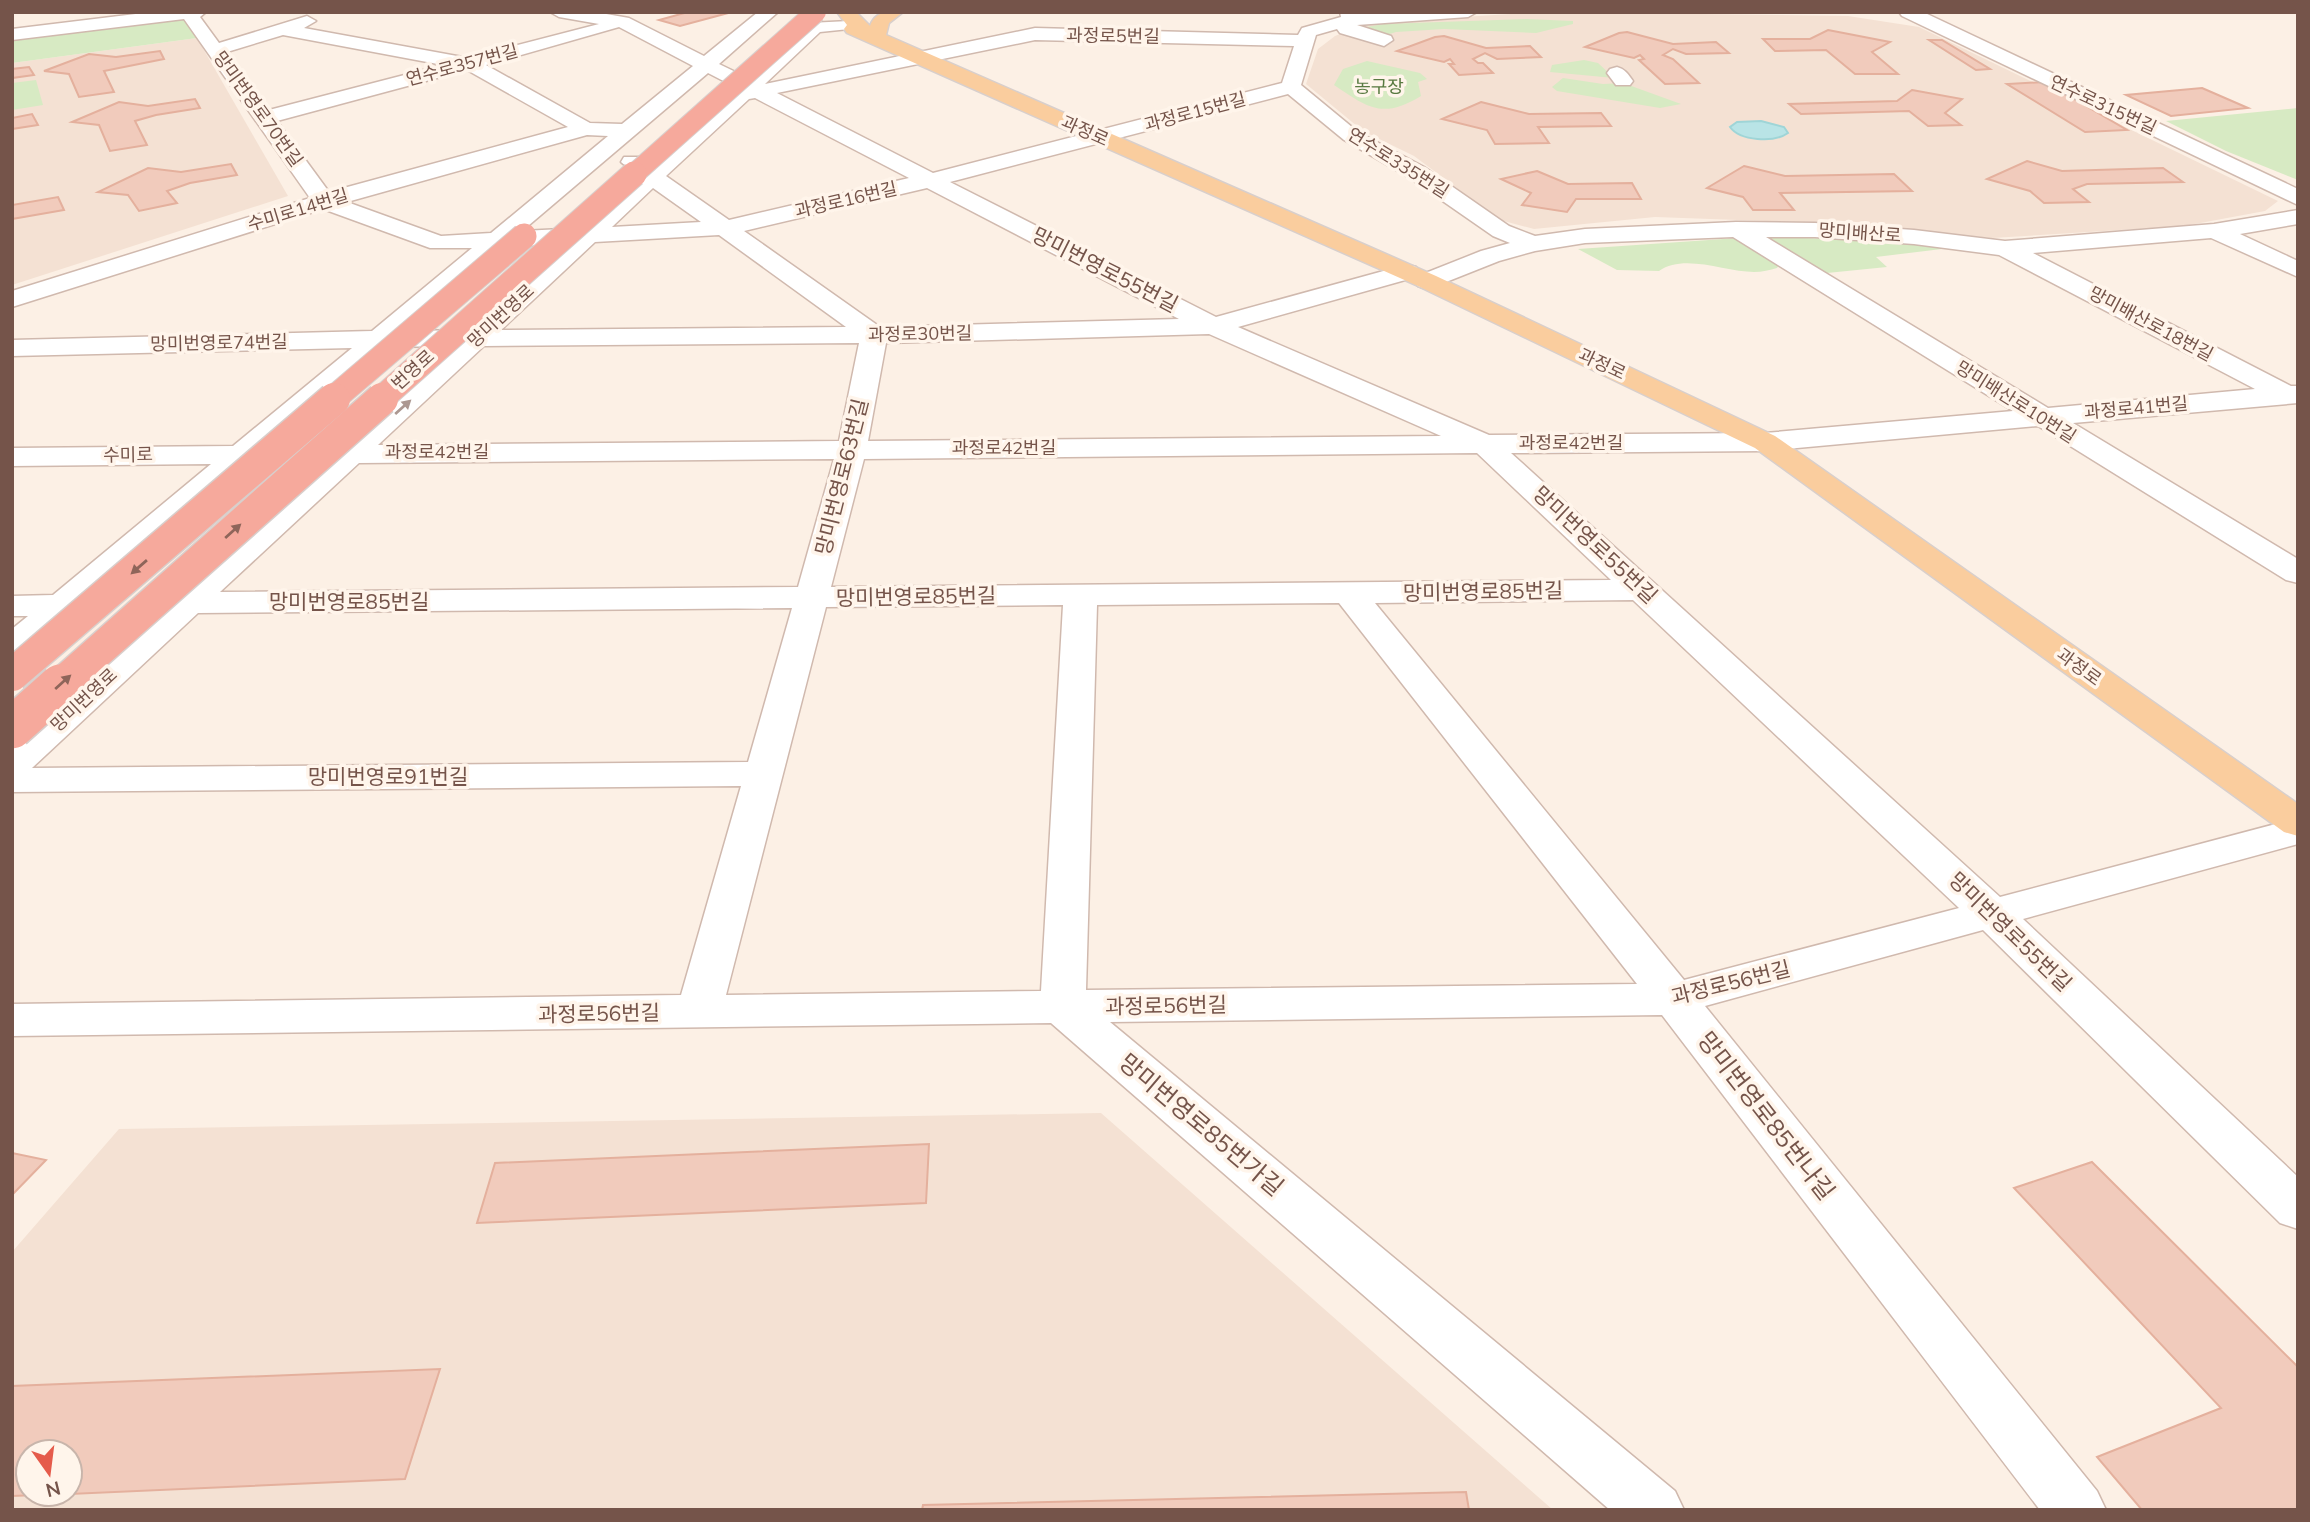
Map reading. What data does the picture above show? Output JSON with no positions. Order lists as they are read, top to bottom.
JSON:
{
  "streets": {
    "highway": ["번영로"],
    "main road": ["과정로"],
    "street": [
      "과정로5번길",
      "연수로357번길",
      "연수로315번길",
      "망미번영로70번길",
      "과정로15번길",
      "연수로335번길",
      "과정로16번길",
      "수미로14번길",
      "망미배산로",
      "망미번영로55번길",
      "망미번영로",
      "망미배산로18번길",
      "과정로30번길",
      "망미번영로74번길",
      "망미배산로10번길",
      "과정로41번길",
      "과정로42번길",
      "수미로",
      "망미번영로63번길",
      "망미번영로85번길",
      "망미번영로91번길",
      "과정로56번길",
      "망미번영로85번나길",
      "망미번영로85번가길"
    ]
  },
  "crossings": [
    ["과정로5번길", "과정로"],
    ["과정로5번길", "망미번영로55번길"],
    ["과정로5번길", "망미번영로"],
    ["연수로357번길", "망미번영로70번길"],
    ["연수로357번길", "망미번영로55번길"],
    ["망미번영로70번길", "수미로14번길"],
    ["과정로15번길", "과정로"],
    ["과정로15번길", "연수로335번길"],
    ["과정로15번길", "과정로16번길"],
    ["과정로", "과정로16번길"],
    ["과정로", "망미배산로"],
    ["과정로", "망미번영로"],
    ["과정로", "과정로30번길"],
    ["과정로", "과정로41번길"],
    ["과정로", "과정로42번길"],
    ["연수로335번길", "망미배산로"],
    ["과정로16번길", "망미번영로55번길"],
    ["과정로16번길", "망미번영로"],
    ["망미배산로", "망미배산로18번길"],
    ["망미배산로", "과정로30번길"],
    ["망미배산로", "망미배산로10번길"],
    ["망미번영로55번길", "망미번영로"],
    ["망미번영로55번길", "과정로30번길"],
    ["망미번영로55번길", "과정로42번길"],
    ["망미번영로55번길", "망미번영로85번길"],
    ["망미번영로55번길", "과정로56번길"],
    ["망미번영로", "과정로30번길"],
    ["망미번영로", "과정로42번길"],
    ["망미번영로", "망미번영로85번길"],
    ["망미배산로18번길", "과정로41번길"],
    ["과정로30번길", "망미번영로74번길"],
    ["과정로30번길", "망미번영로63번길"],
    ["망미배산로10번길", "과정로41번길"],
    ["과정로41번길", "과정로42번길"],
    ["과정로42번길", "수미로"],
    ["과정로42번길", "망미번영로63번길"],
    ["망미번영로63번길", "망미번영로85번길"],
    ["망미번영로63번길", "망미번영로91번길"],
    ["망미번영로63번길", "과정로56번길"],
    ["망미번영로85번길", "망미번영로85번나길"],
    ["과정로56번길", "망미번영로85번나길"],
    ["과정로56번길", "망미번영로85번가길"]
  ],
  "parks": ["농구장"],
  "north": "bottom"
}
